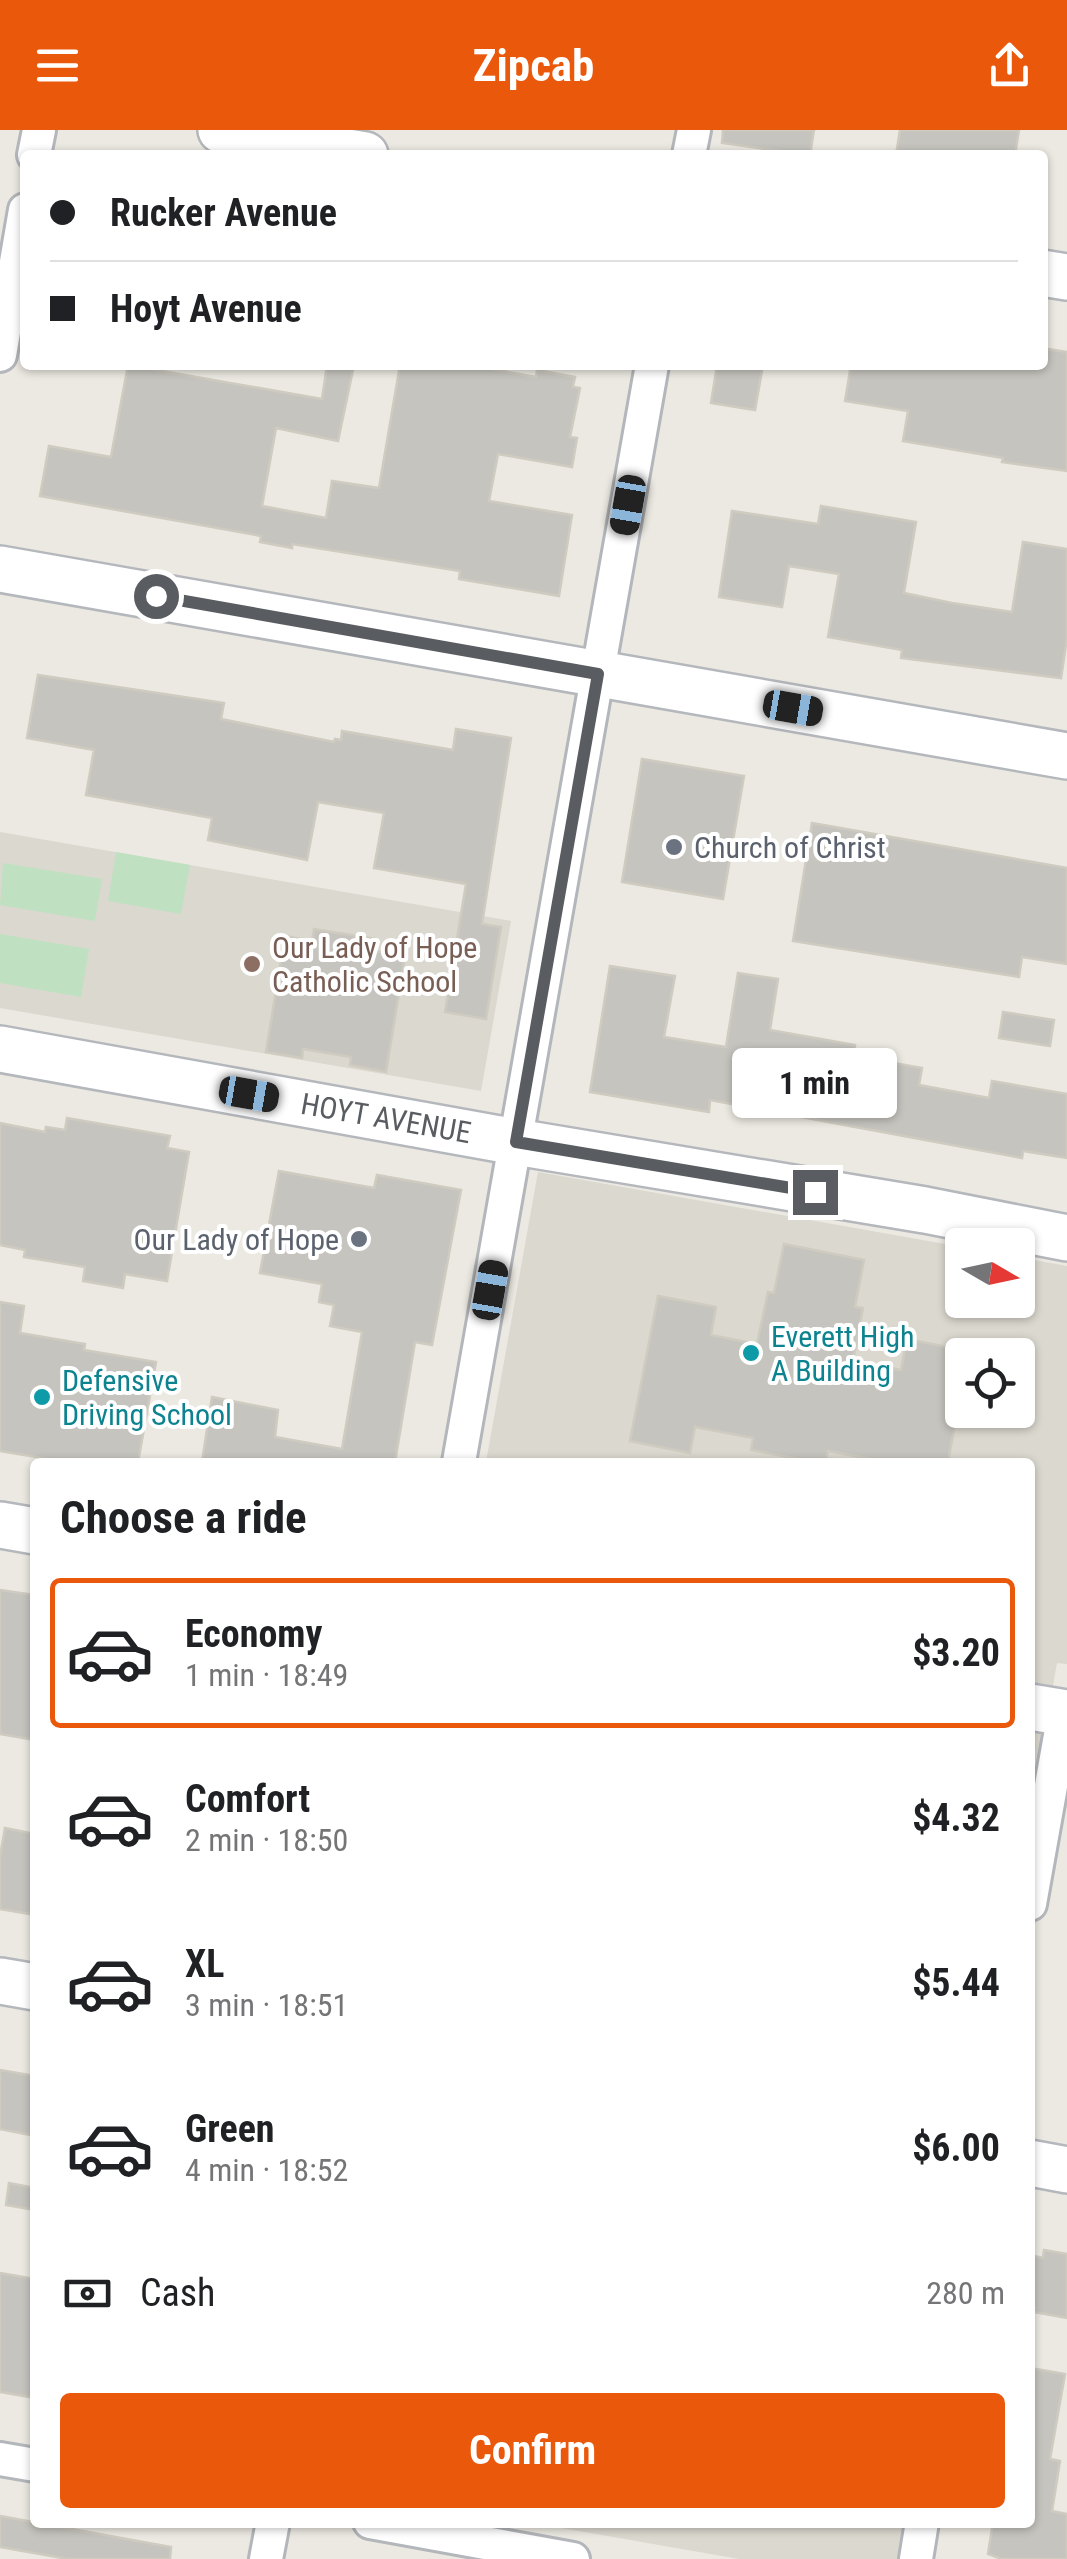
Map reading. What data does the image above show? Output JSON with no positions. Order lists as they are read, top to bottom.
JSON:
{
  "streets": {
    "street": ["HOYT AVENUE"]
  },
  "places": [
    "Church of Christ",
    "Our Lady of Hope Catholic School",
    "Our Lady of Hope",
    "Everett High A Building",
    "Defensive Driving School"
  ],
  "north": "right",
  "page": {
    "header": "Zipcab",
    "banner": ["Rucker Avenue", "Hoyt Avenue"],
    "bubble": "1 min",
    "heading": "Choose a ride",
    "list": [
      {
        "name": "Economy",
        "note": "1 min · 18:49",
        "value": "$3.20"
      },
      {
        "name": "Comfort",
        "note": "2 min · 18:50",
        "value": "$4.32"
      },
      {
        "name": "XL",
        "note": "3 min · 18:51",
        "value": "$5.44"
      },
      {
        "name": "Green",
        "note": "4 min · 18:52",
        "value": "$6.00"
      }
    ],
    "pay": ["Cash", "280 m"],
    "buttons": "Confirm"
  }
}
